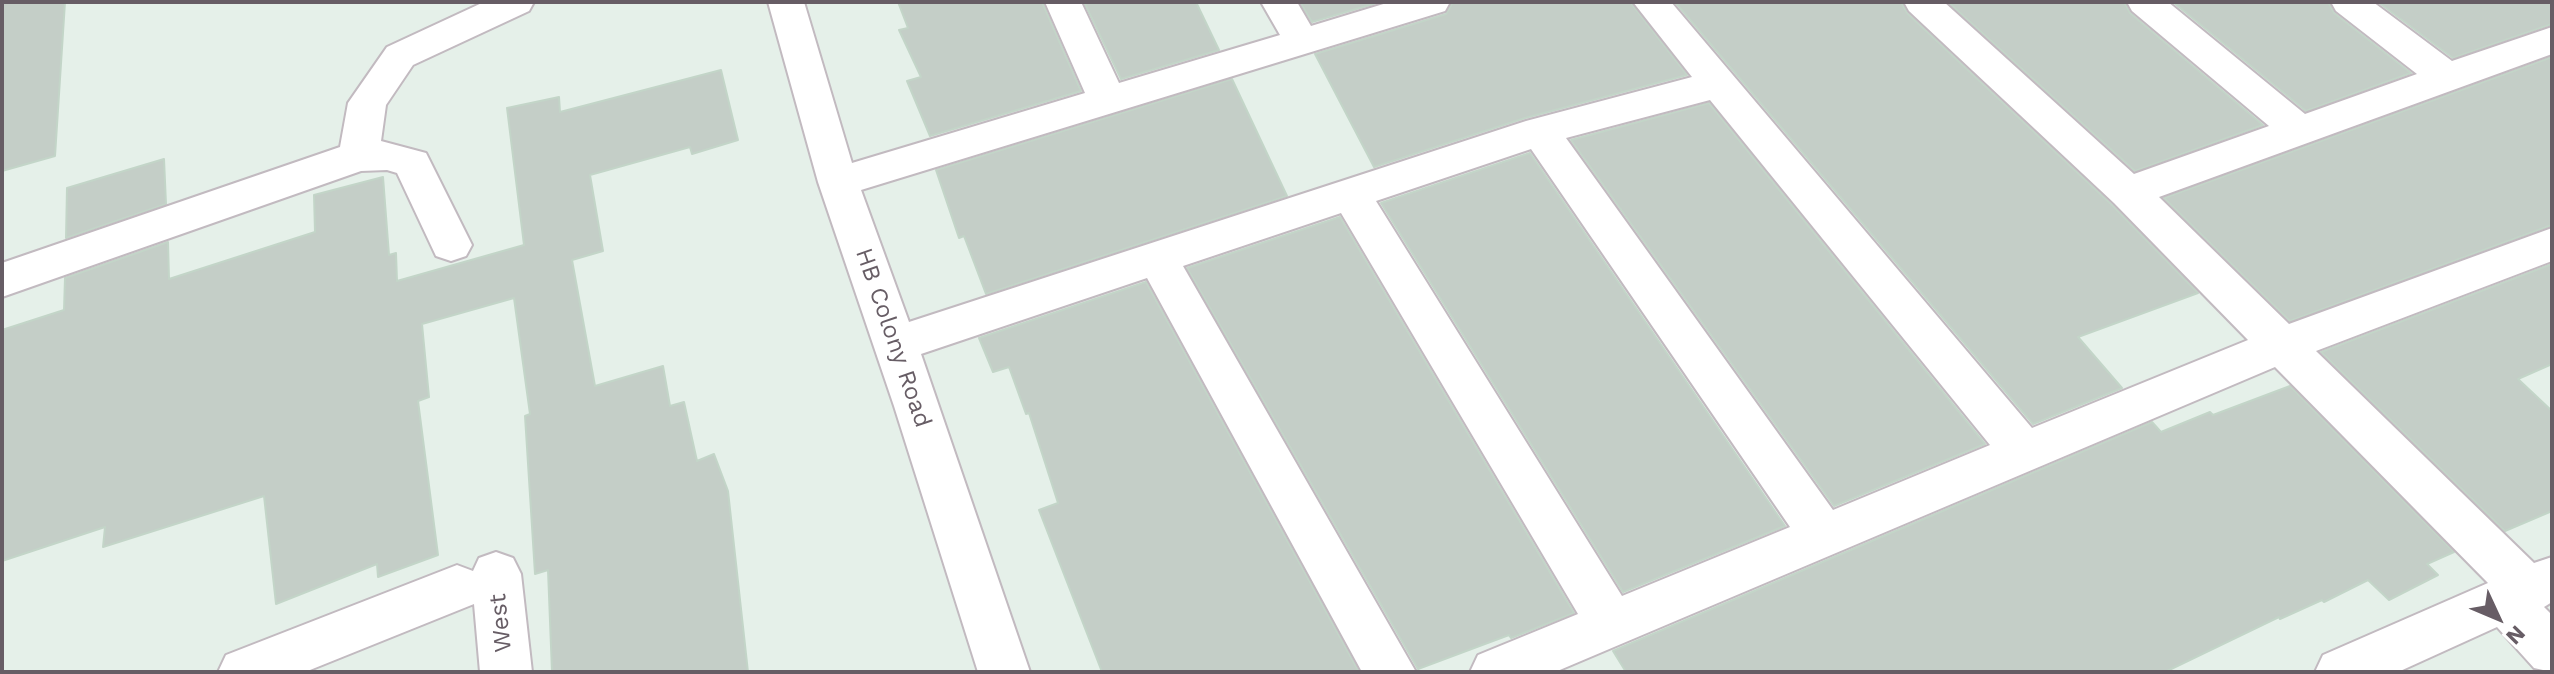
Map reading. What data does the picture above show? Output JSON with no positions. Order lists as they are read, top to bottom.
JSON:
{
  "streets": {
    "street": ["HB Colony Road", "West"]
  },
  "north": "bottom right"
}
